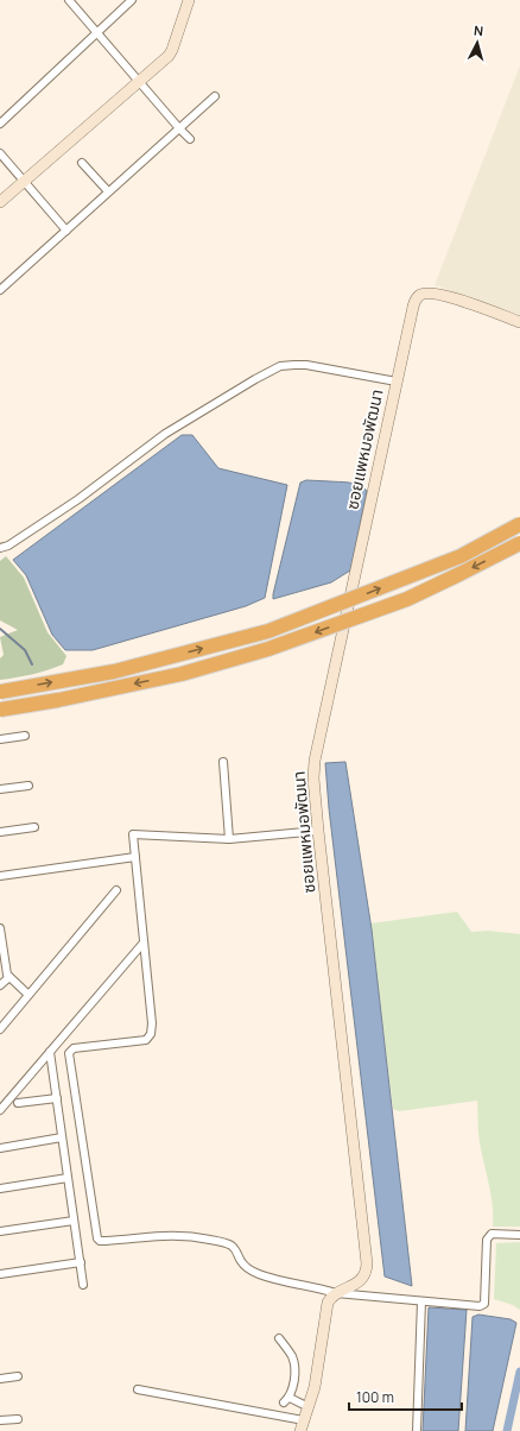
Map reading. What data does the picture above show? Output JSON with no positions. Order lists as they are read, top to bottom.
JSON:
{
  "streets": {
    "street": ["ซอยแพหมอพัฒนา"]
  },
  "scale_bar": "100 m",
  "north": "top"
}
